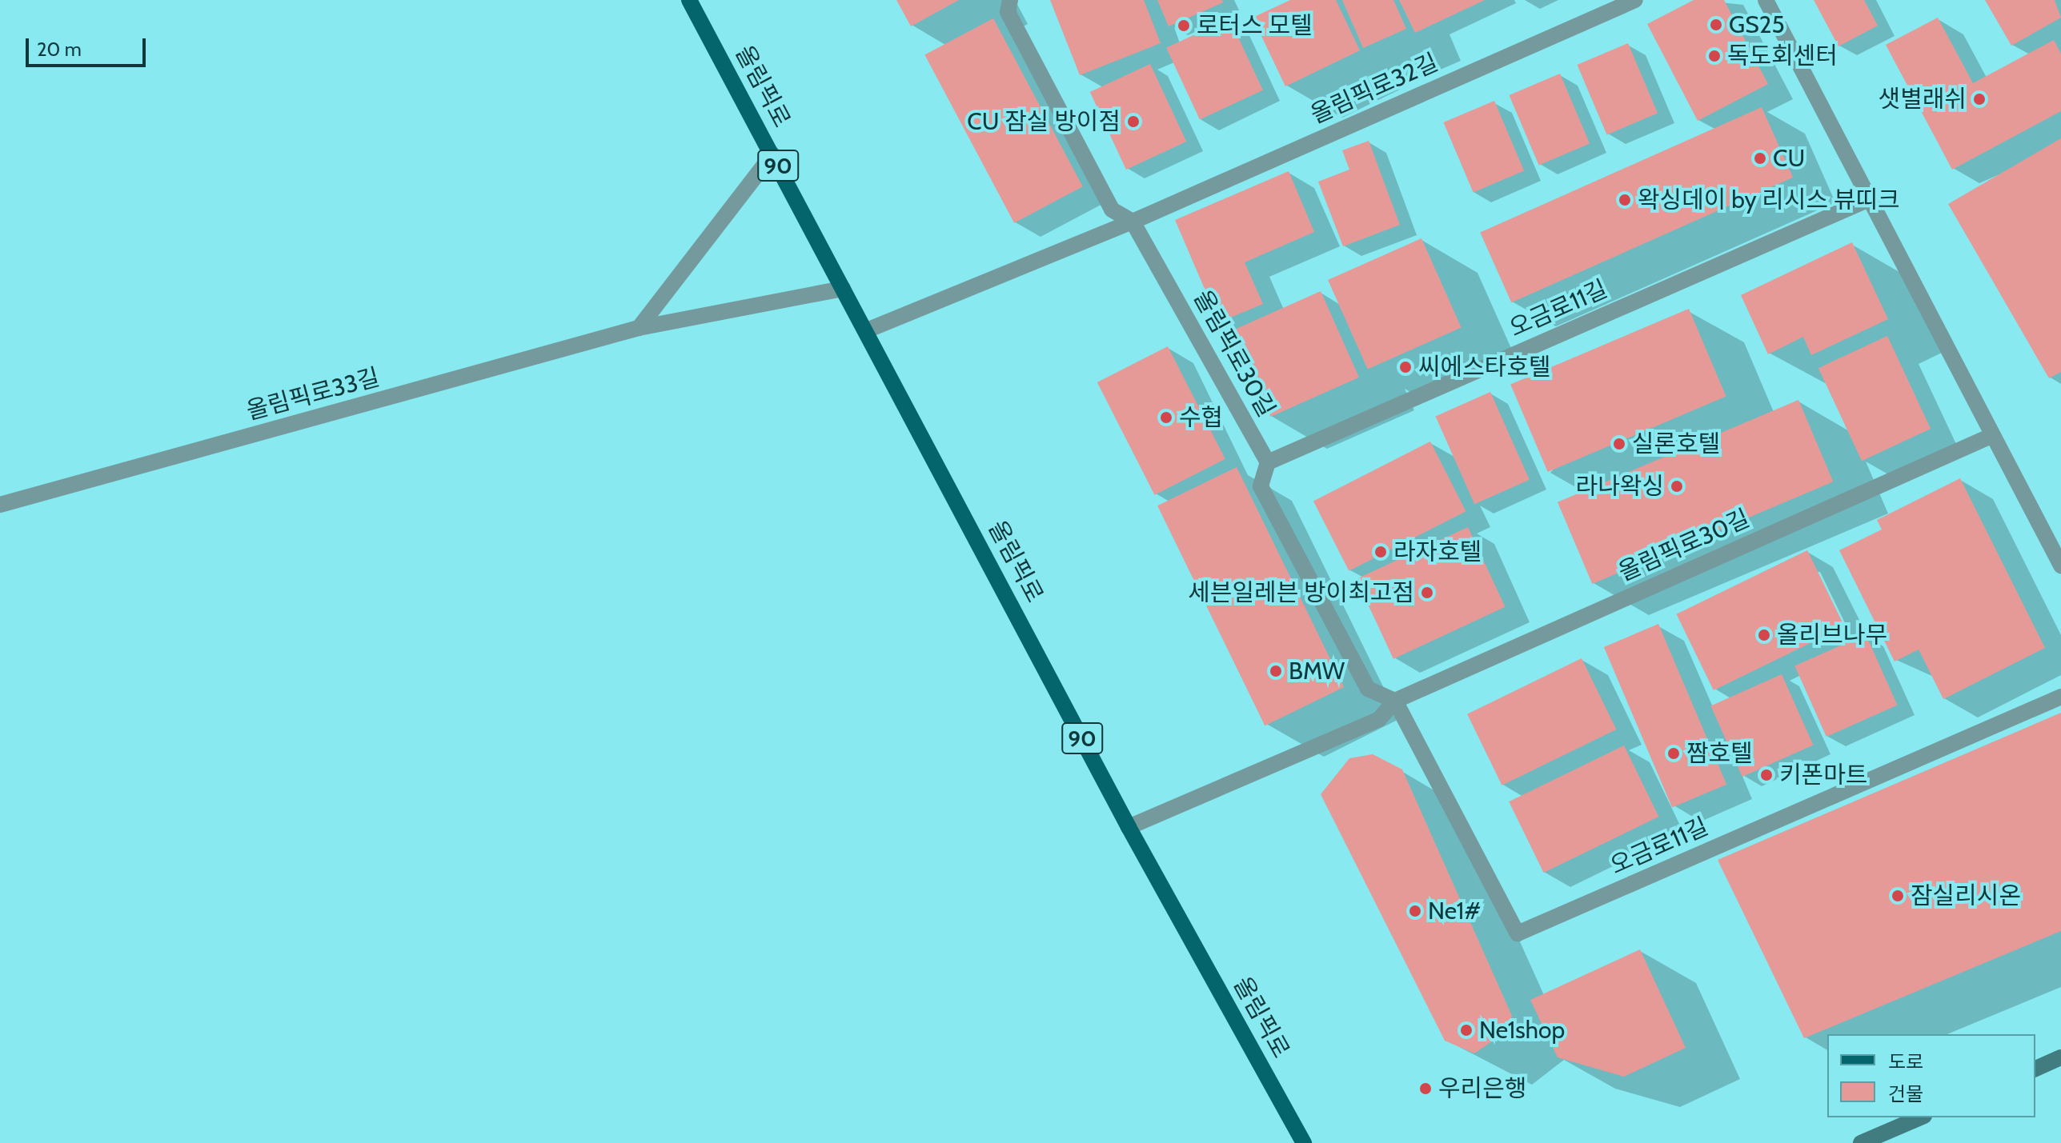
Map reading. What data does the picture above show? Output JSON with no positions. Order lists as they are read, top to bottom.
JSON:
{
  "streets": {
    "main road": ["올림픽로", "90"],
    "street": [
      "올림픽로32길",
      "오금로11길",
      "올림픽로30길",
      "올림픽로33길"
    ]
  },
  "crossings": [
    ["올림픽로", "올림픽로32길"],
    ["올림픽로", "올림픽로30길"],
    ["올림픽로", "올림픽로33길"],
    ["올림픽로32길", "올림픽로30길"],
    ["오금로11길", "올림픽로30길"]
  ],
  "places": [
    "GS25",
    "로터스 모텔",
    "독도회센터",
    "샛별래쉬",
    "CU 잠실 방이점",
    "CU",
    "왁싱데이 by 리시스 뷰띠크",
    "씨에스타호텔",
    "수협",
    "실론호텔",
    "라나왁싱",
    "라자호텔",
    "세븐일레븐 방이최고점",
    "올리브나무",
    "BMW",
    "짬호텔",
    "키폰마트",
    "잠실리시온",
    "Ne1#",
    "Ne1shop",
    "우리은행"
  ],
  "legend": ["도로", "건물"],
  "scale_bar": "20 m"
}
